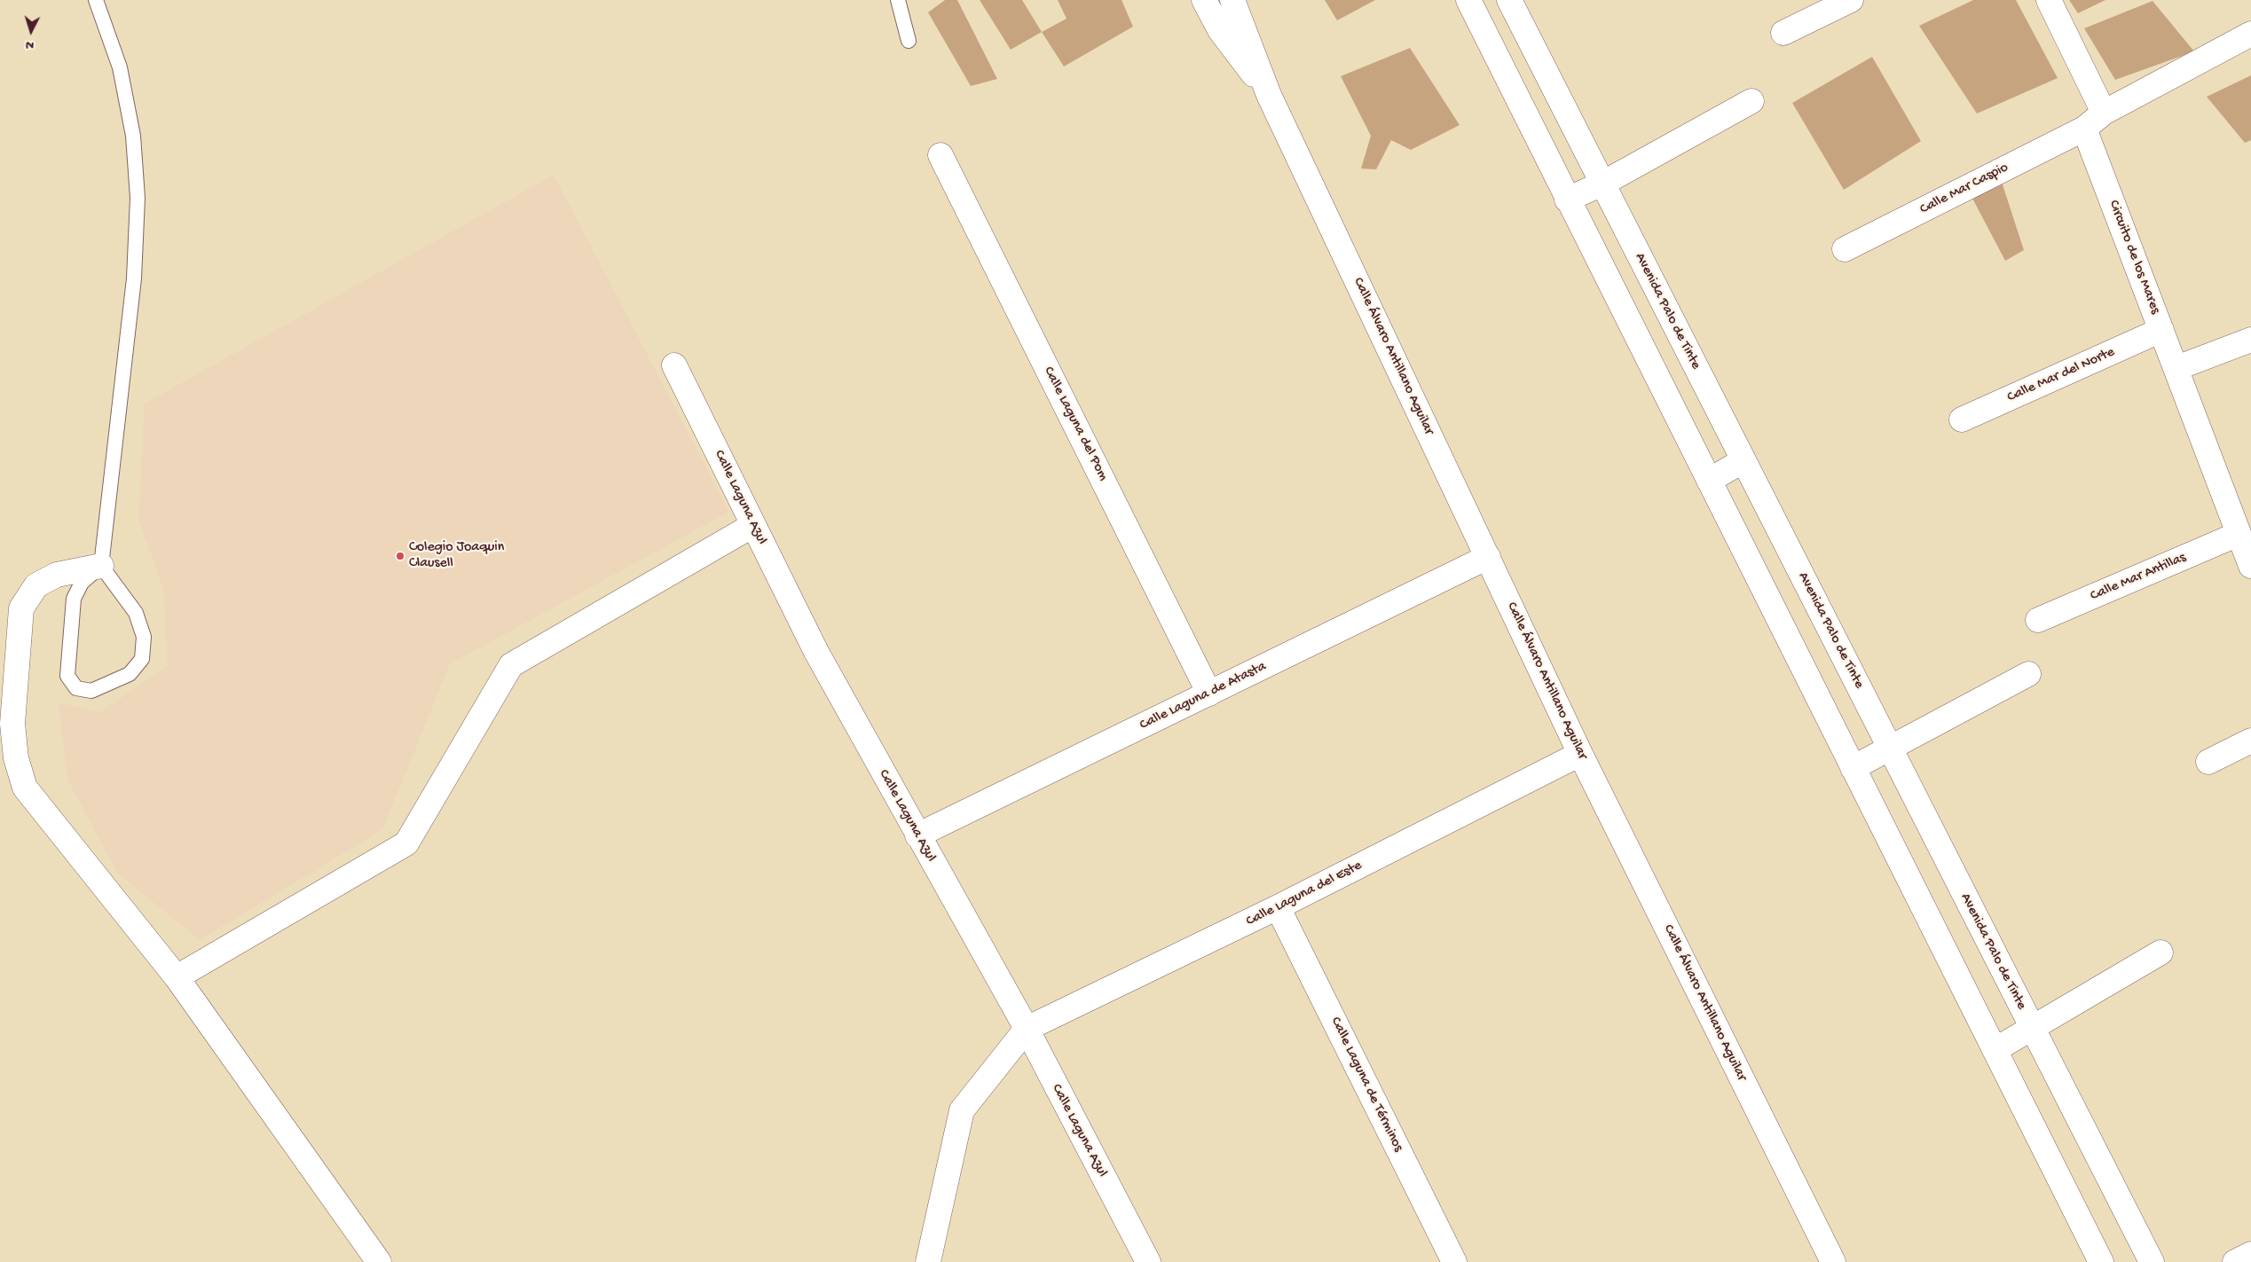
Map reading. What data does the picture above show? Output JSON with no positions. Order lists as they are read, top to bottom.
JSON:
{
  "streets": {
    "street": [
      "Calle Mar Caspio",
      "Circuito de los Mares",
      "Avenida Palo de Tinte",
      "Calle Álvaro Antillano Aguilar",
      "Calle Mar del Norte",
      "Calle Laguna del Pom",
      "Calle Laguna Azul",
      "Calle Mar Antillas",
      "Calle Laguna de Atasta",
      "Calle Laguna del Este",
      "Calle Laguna de Términos"
    ]
  },
  "crossings": [
    ["Calle Mar Caspio", "Circuito de los Mares"],
    ["Circuito de los Mares", "Calle Mar del Norte"],
    ["Circuito de los Mares", "Calle Mar Antillas"],
    ["Calle Álvaro Antillano Aguilar", "Calle Laguna de Atasta"],
    ["Calle Álvaro Antillano Aguilar", "Calle Laguna del Este"],
    ["Calle Laguna del Pom", "Calle Laguna de Atasta"],
    ["Calle Laguna Azul", "Calle Laguna de Atasta"],
    ["Calle Laguna Azul", "Calle Laguna del Este"],
    ["Calle Laguna del Este", "Calle Laguna de Términos"]
  ],
  "places": ["Colegio Joaquin Clausell"],
  "north": "bottom"
}
